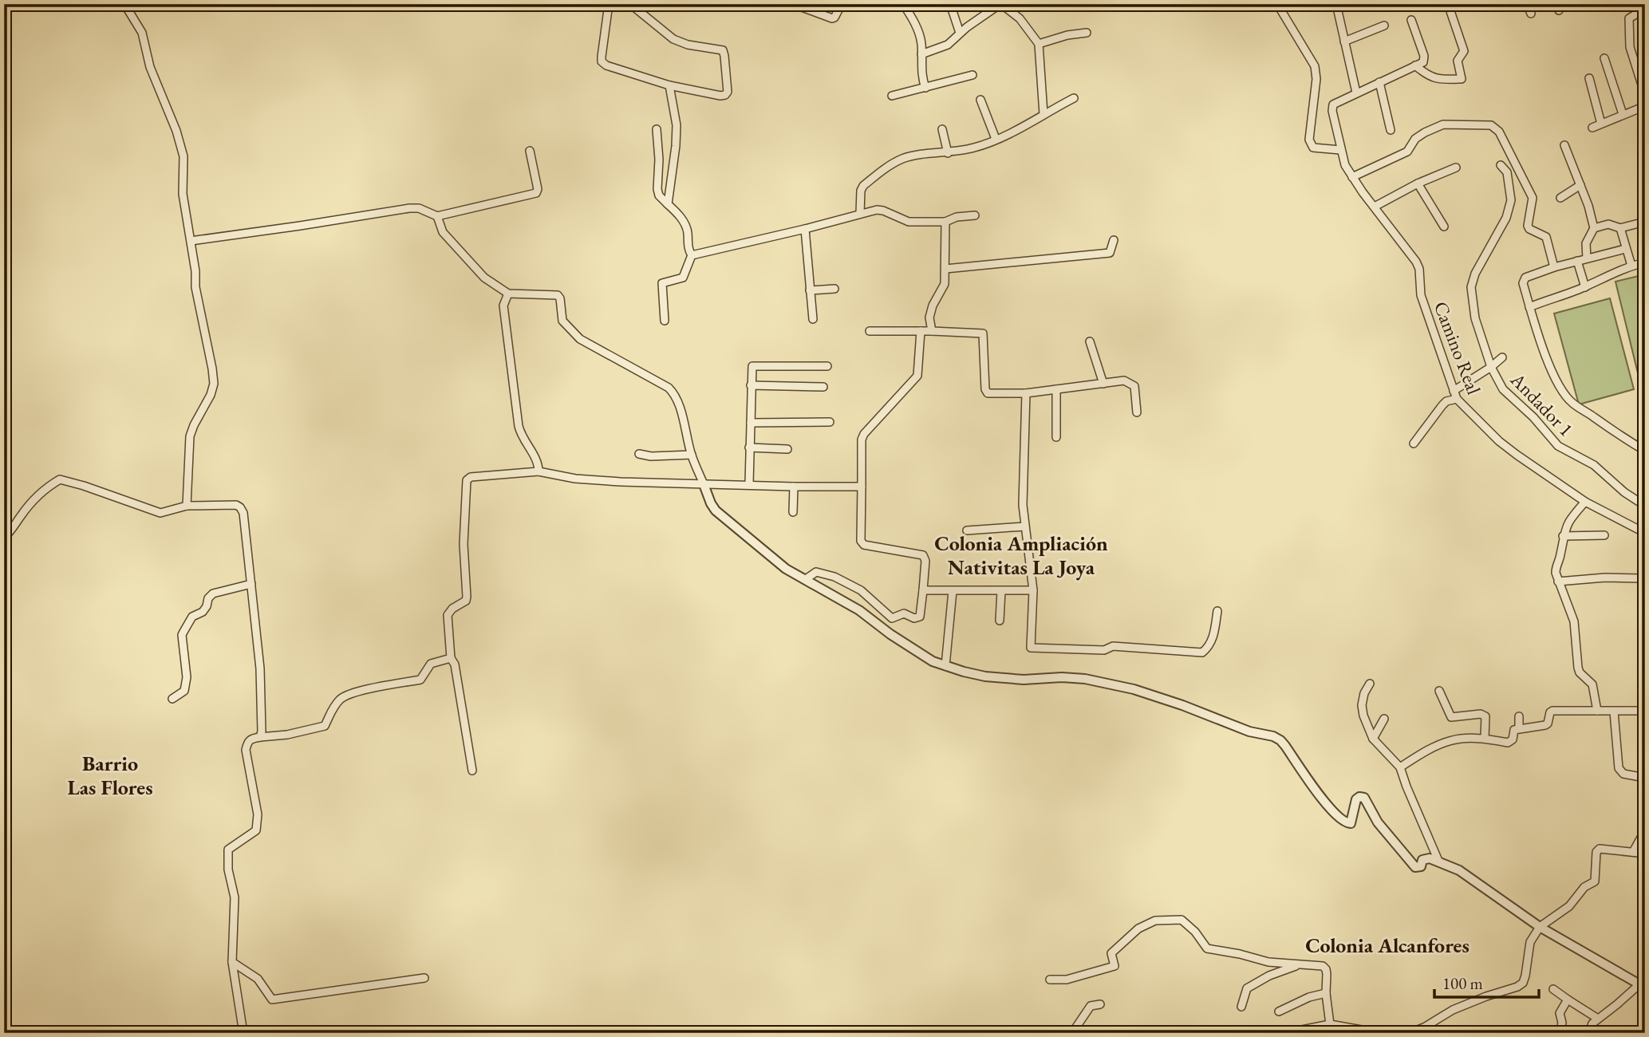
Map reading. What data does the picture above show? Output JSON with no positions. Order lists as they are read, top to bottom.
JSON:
{
  "streets": {
    "street": ["Camino Real", "Andador 1"]
  },
  "districts": ["Colonia Ampliación Nativitas La Joya", "Barrio Las Flores", "Colonia Alcanfores"],
  "scale_bar": "100 m"
}
